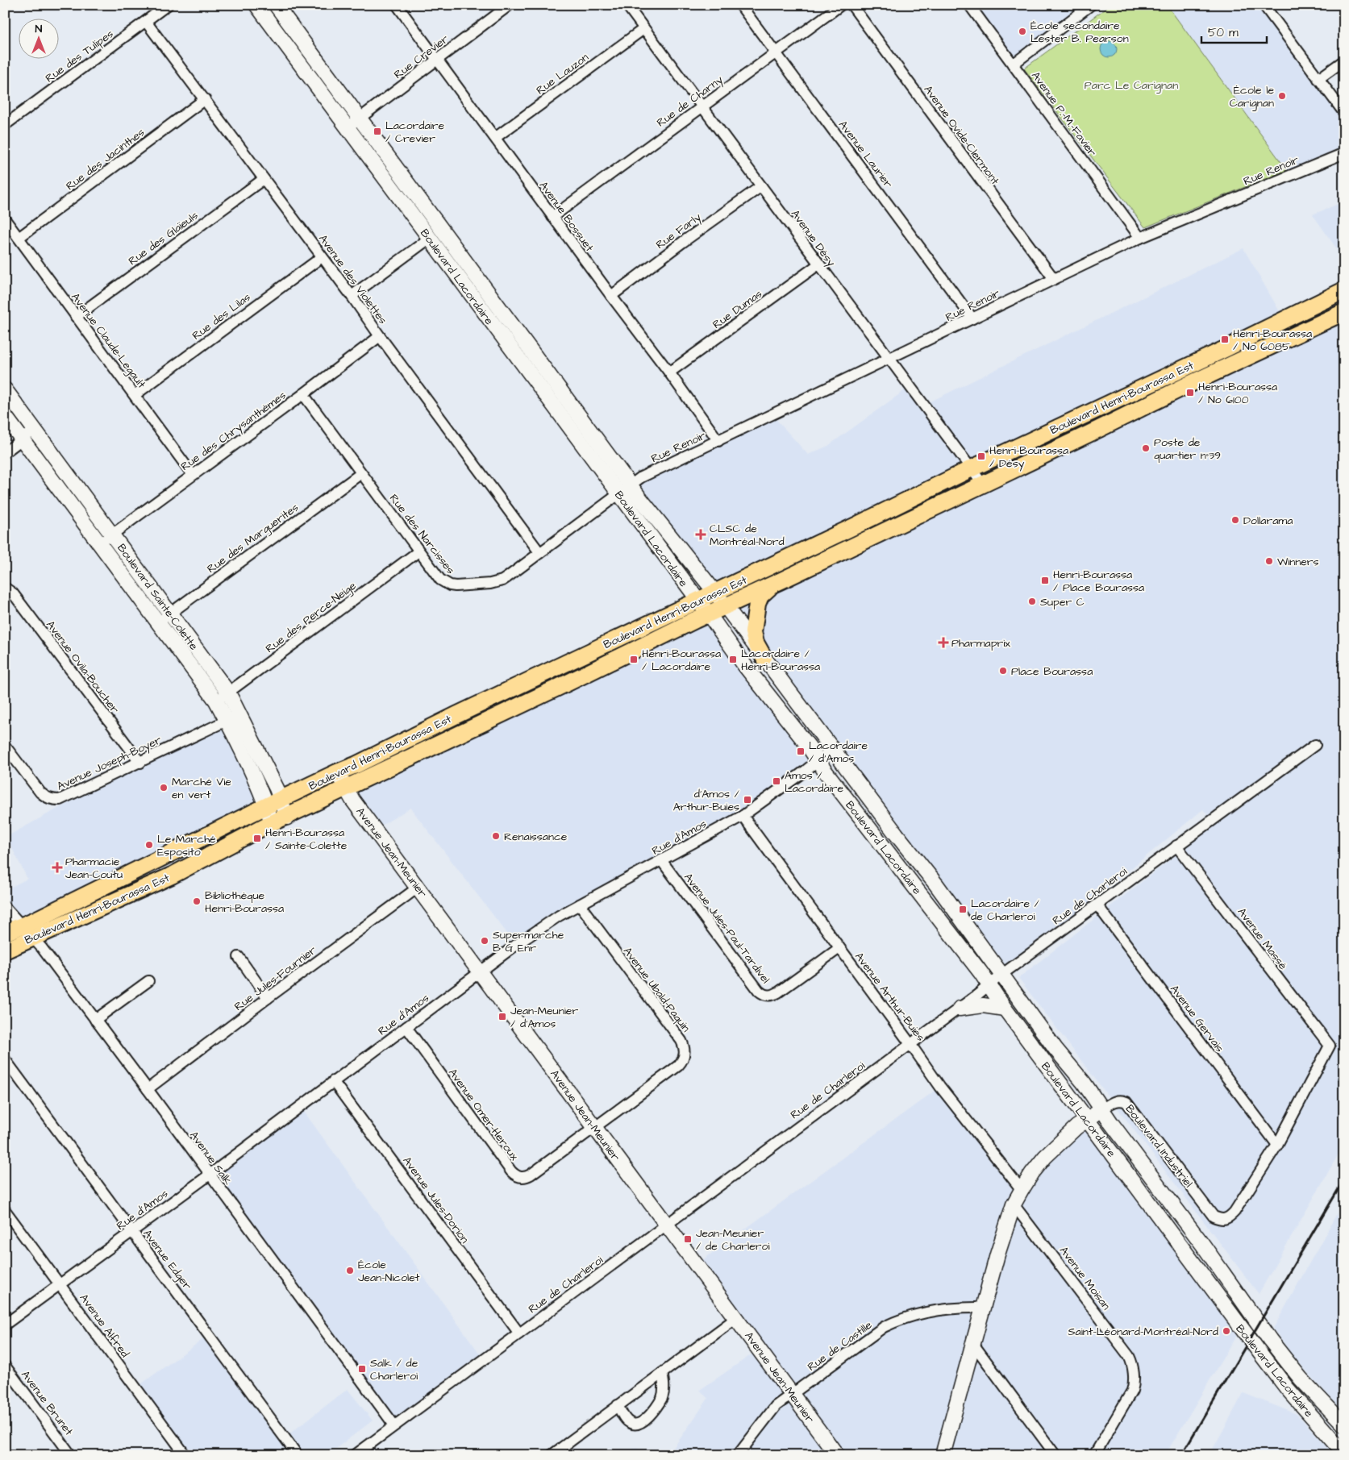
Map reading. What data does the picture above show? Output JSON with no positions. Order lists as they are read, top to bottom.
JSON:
{
  "streets": {
    "main road": [
      "Boulevard Lacordaire",
      "Boulevard Henri-Bourassa Est",
      "Boulevard Sainte-Colette",
      "Avenue Jean-Meunier",
      "Boulevard Industriel"
    ],
    "street": [
      "Rue des Tulipes",
      "Rue Crevier",
      "Rue Lauzon",
      "Rue de Charny",
      "Avenue P.-M.-Favier",
      "Avenue Ovide-Clermont",
      "Avenue Laurier",
      "Rue des Jacinthes",
      "Rue Renoir",
      "Avenue Bossuet",
      "Rue Farly",
      "Rue des Glaïeuls",
      "Avenue Désy",
      "Avenue des Violettes",
      "Rue Dumas",
      "Rue des Lilas",
      "Avenue Claude-Legault",
      "Rue des Chrysanthèmes",
      "Rue des Narcisses",
      "Rue des Marguerites",
      "Rue des Perce-Neige",
      "Avenue Ovila-Boucher",
      "Avenue Joseph-Boyer",
      "Rue d'Amos",
      "Rue de Charleroi",
      "Avenue Jules-Paul-Tardivel",
      "Avenue Massé",
      "Rue Jules-Fournier",
      "Avenue Ubald-Paquin",
      "Avenue Arthur-Buies",
      "Avenue Gervais",
      "Avenue Omer-Heroux",
      "Avenue Salk",
      "Avenue Jules-Dorion",
      "Avenue Edger",
      "Avenue Moisan",
      "Avenue Alfred",
      "Rue de Castille",
      "Avenue Brunet"
    ]
  },
  "crossings": [
    ["Rue des Tulipes", "Avenue des Violettes"],
    ["Rue Crevier", "Avenue Bossuet"],
    ["Rue Crevier", "Boulevard Lacordaire"],
    ["Rue Lauzon", "Avenue Bossuet"],
    ["Rue Lauzon", "Avenue Désy"],
    ["Rue de Charny", "Avenue Laurier"],
    ["Rue de Charny", "Avenue Bossuet"],
    ["Rue de Charny", "Avenue Désy"],
    ["Avenue P.-M.-Favier", "Rue Renoir"],
    ["Avenue Ovide-Clermont", "Rue Renoir"],
    ["Avenue Laurier", "Rue Renoir"],
    ["Rue des Jacinthes", "Avenue des Violettes"],
    ["Rue des Jacinthes", "Avenue Claude-Legault"],
    ["Rue Renoir", "Avenue Bossuet"],
    ["Rue Renoir", "Avenue Désy"],
    ["Rue Renoir", "Boulevard Lacordaire"],
    ["Rue Renoir", "Rue des Narcisses"],
    ["Avenue Bossuet", "Rue Farly"],
    ["Avenue Bossuet", "Rue Dumas"],
    ["Rue Farly", "Avenue Désy"],
    ["Rue des Glaïeuls", "Avenue des Violettes"],
    ["Rue des Glaïeuls", "Avenue Claude-Legault"],
    ["Avenue Désy", "Rue Dumas"],
    ["Avenue Désy", "Boulevard Henri-Bourassa Est"],
    ["Boulevard Lacordaire", "Boulevard Henri-Bourassa Est"],
    ["Boulevard Lacordaire", "Rue des Narcisses"],
    ["Boulevard Lacordaire", "Rue d'Amos"],
    ["Boulevard Lacordaire", "Rue de Charleroi"],
    ["Boulevard Lacordaire", "Boulevard Industriel"],
    ["Avenue des Violettes", "Rue des Lilas"],
    ["Avenue des Violettes", "Rue des Chrysanthèmes"],
    ["Avenue des Violettes", "Rue des Narcisses"],
    ["Rue des Lilas", "Avenue Claude-Legault"],
    ["Avenue Claude-Legault", "Rue des Chrysanthèmes"],
    ["Boulevard Henri-Bourassa Est", "Boulevard Sainte-Colette"],
    ["Boulevard Henri-Bourassa Est", "Avenue Jean-Meunier"],
    ["Boulevard Henri-Bourassa Est", "Avenue Salk"],
    ["Rue des Chrysanthèmes", "Rue des Narcisses"],
    ["Rue des Chrysanthèmes", "Boulevard Sainte-Colette"],
    ["Rue des Narcisses", "Rue des Marguerites"],
    ["Rue des Narcisses", "Rue des Perce-Neige"],
    ["Rue des Marguerites", "Boulevard Sainte-Colette"],
    ["Boulevard Sainte-Colette", "Rue des Perce-Neige"],
    ["Boulevard Sainte-Colette", "Avenue Joseph-Boyer"],
    ["Avenue Ovila-Boucher", "Avenue Joseph-Boyer"],
    ["Rue d'Amos", "Avenue Jean-Meunier"],
    ["Rue d'Amos", "Avenue Jules-Paul-Tardivel"],
    ["Rue d'Amos", "Avenue Ubald-Paquin"],
    ["Rue d'Amos", "Avenue Arthur-Buies"],
    ["Rue d'Amos", "Avenue Omer-Heroux"],
    ["Rue d'Amos", "Avenue Salk"],
    ["Rue d'Amos", "Avenue Jules-Dorion"],
    ["Rue d'Amos", "Avenue Edger"],
    ["Rue d'Amos", "Avenue Alfred"],
    ["Avenue Jean-Meunier", "Rue de Charleroi"],
    ["Avenue Jean-Meunier", "Rue Jules-Fournier"],
    ["Avenue Jean-Meunier", "Avenue Ubald-Paquin"],
    ["Avenue Jean-Meunier", "Avenue Omer-Heroux"],
    ["Avenue Jean-Meunier", "Rue de Castille"],
    ["Rue de Charleroi", "Avenue Massé"],
    ["Rue de Charleroi", "Avenue Arthur-Buies"],
    ["Rue de Charleroi", "Avenue Gervais"],
    ["Rue de Charleroi", "Avenue Salk"],
    ["Rue de Charleroi", "Avenue Jules-Dorion"],
    ["Avenue Jules-Paul-Tardivel", "Avenue Arthur-Buies"],
    ["Avenue Massé", "Boulevard Industriel"],
    ["Rue Jules-Fournier", "Avenue Salk"],
    ["Avenue Ubald-Paquin", "Avenue Omer-Heroux"],
    ["Avenue Arthur-Buies", "Boulevard Industriel"],
    ["Avenue Gervais", "Boulevard Industriel"],
    ["Boulevard Industriel", "Avenue Moisan"],
    ["Boulevard Industriel", "Rue de Castille"]
  ],
  "parks": ["Parc Le Carignan"],
  "places": {
    "other": [
      "École secondaire Lester B. Pearson",
      "École le Carignan",
      "Poste de quartier n°39",
      "Dollarama",
      "Winners",
      "Super C",
      "Place Bourassa",
      "Marché Vie en vert",
      "Renaissance",
      "Le Marché Esposito",
      "Bibliothèque Henri-Bourassa",
      "Supermarche B G Enr",
      "École Jean-Nicolet",
      "Saint-Léonard-Montréal-Nord"
    ],
    "transit": [
      "Lacordaire / Crevier",
      "Henri-Bourassa / No 6085",
      "Henri-Bourassa / No 6100",
      "Henri-Bourassa / Désy",
      "Henri-Bourassa / Place Bourassa",
      "Henri-Bourassa / Lacordaire",
      "Lacordaire / Henri-Bourassa",
      "Lacordaire / d'Amos",
      "Amos / Lacordaire",
      "d'Amos / Arthur-Buies",
      "Henri-Bourassa / Sainte-Colette",
      "Lacordaire / de Charleroi",
      "Jean-Meunier / d'Amos",
      "Jean-Meunier / de Charleroi",
      "Salk / de Charleroi"
    ],
    "health": ["CLSC de Montréal-Nord", "Pharmaprix", "Pharmacie Jean-Coutu"]
  },
  "scale_bar": "50 m",
  "north": "top"
}
